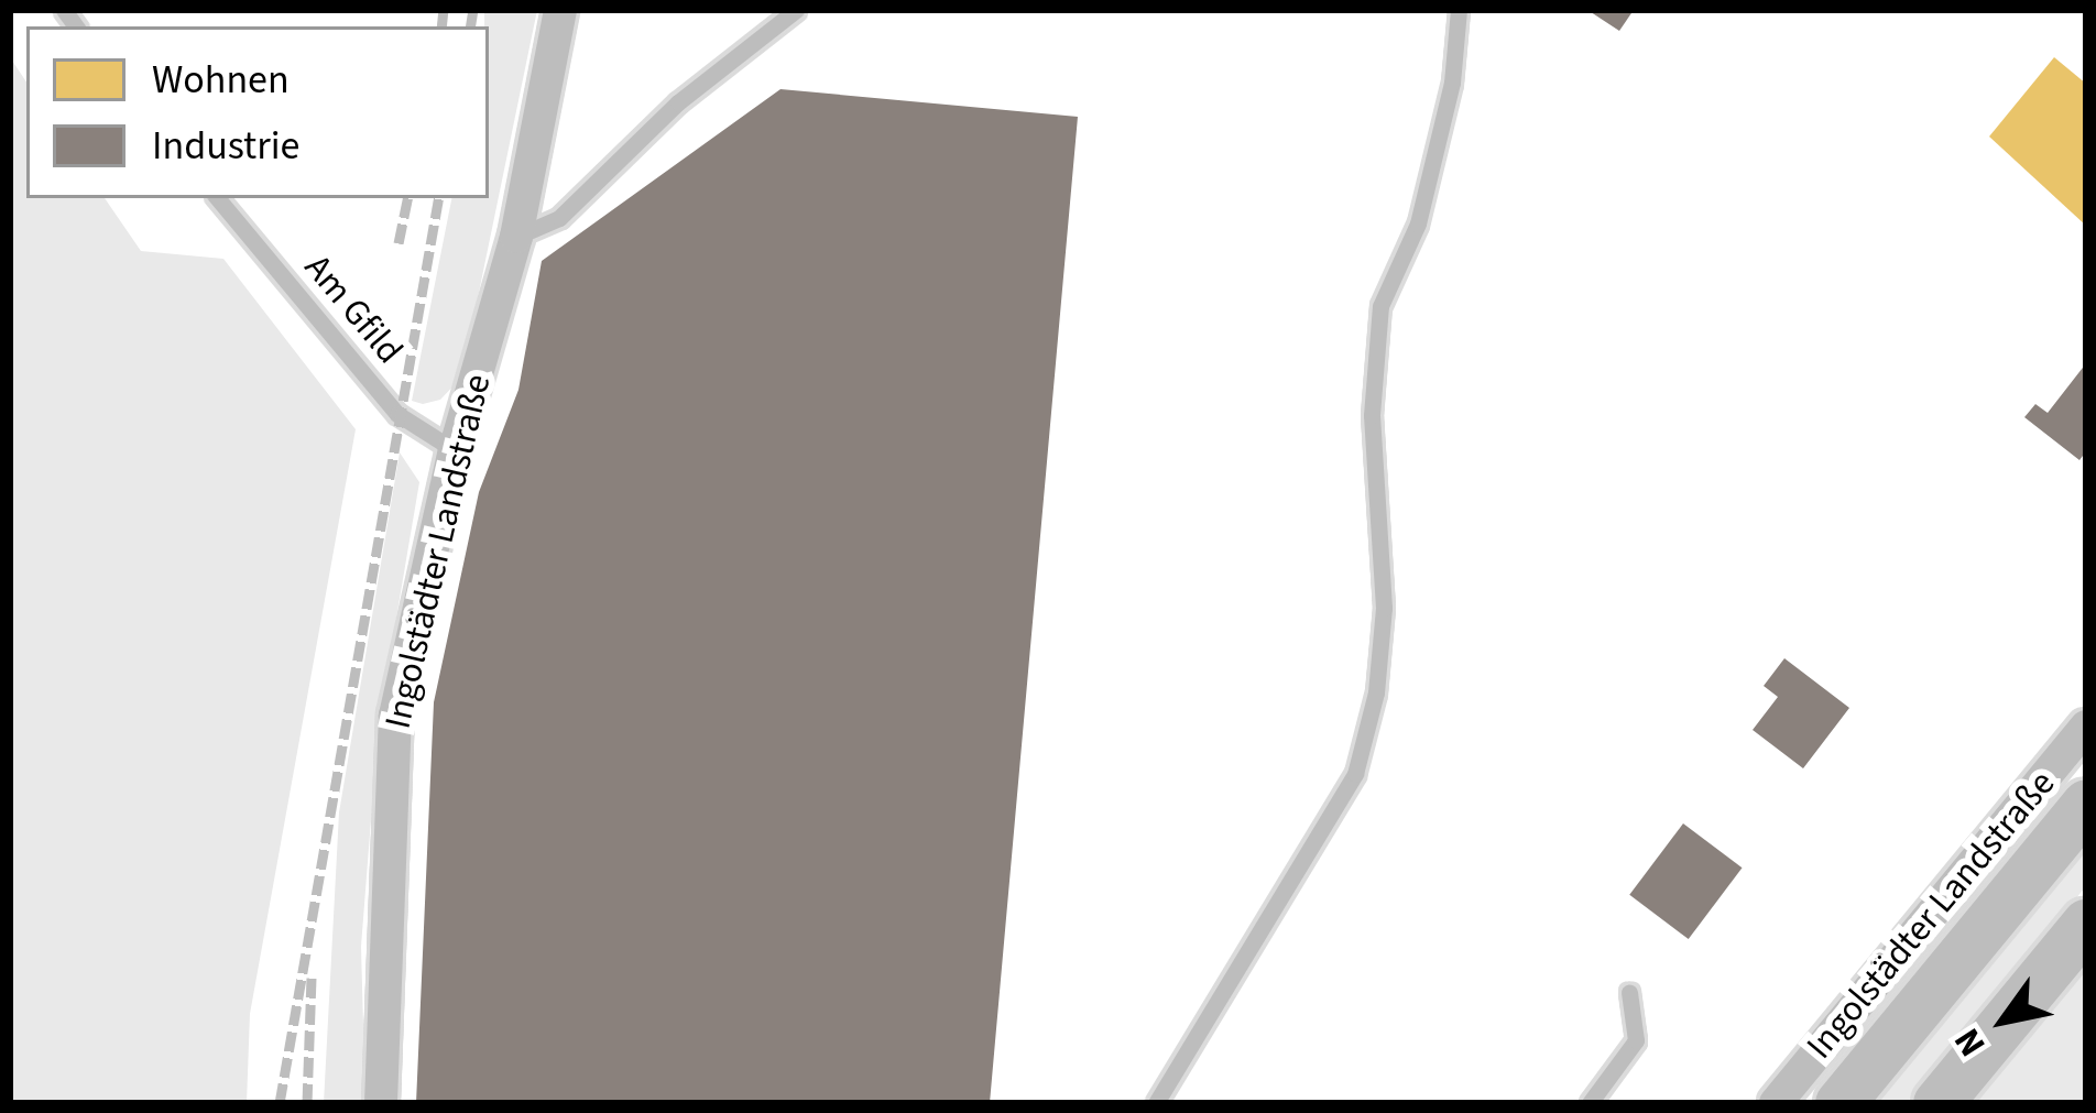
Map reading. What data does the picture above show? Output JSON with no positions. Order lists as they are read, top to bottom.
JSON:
{
  "streets": {
    "main road": ["Ingolstädter Landstraße"],
    "lane": ["Am Gfild"]
  },
  "crossings": [
    ["Am Gfild", "Ingolstädter Landstraße"]
  ],
  "legend": ["Wohnen", "Industrie"],
  "north": "bottom left"
}
